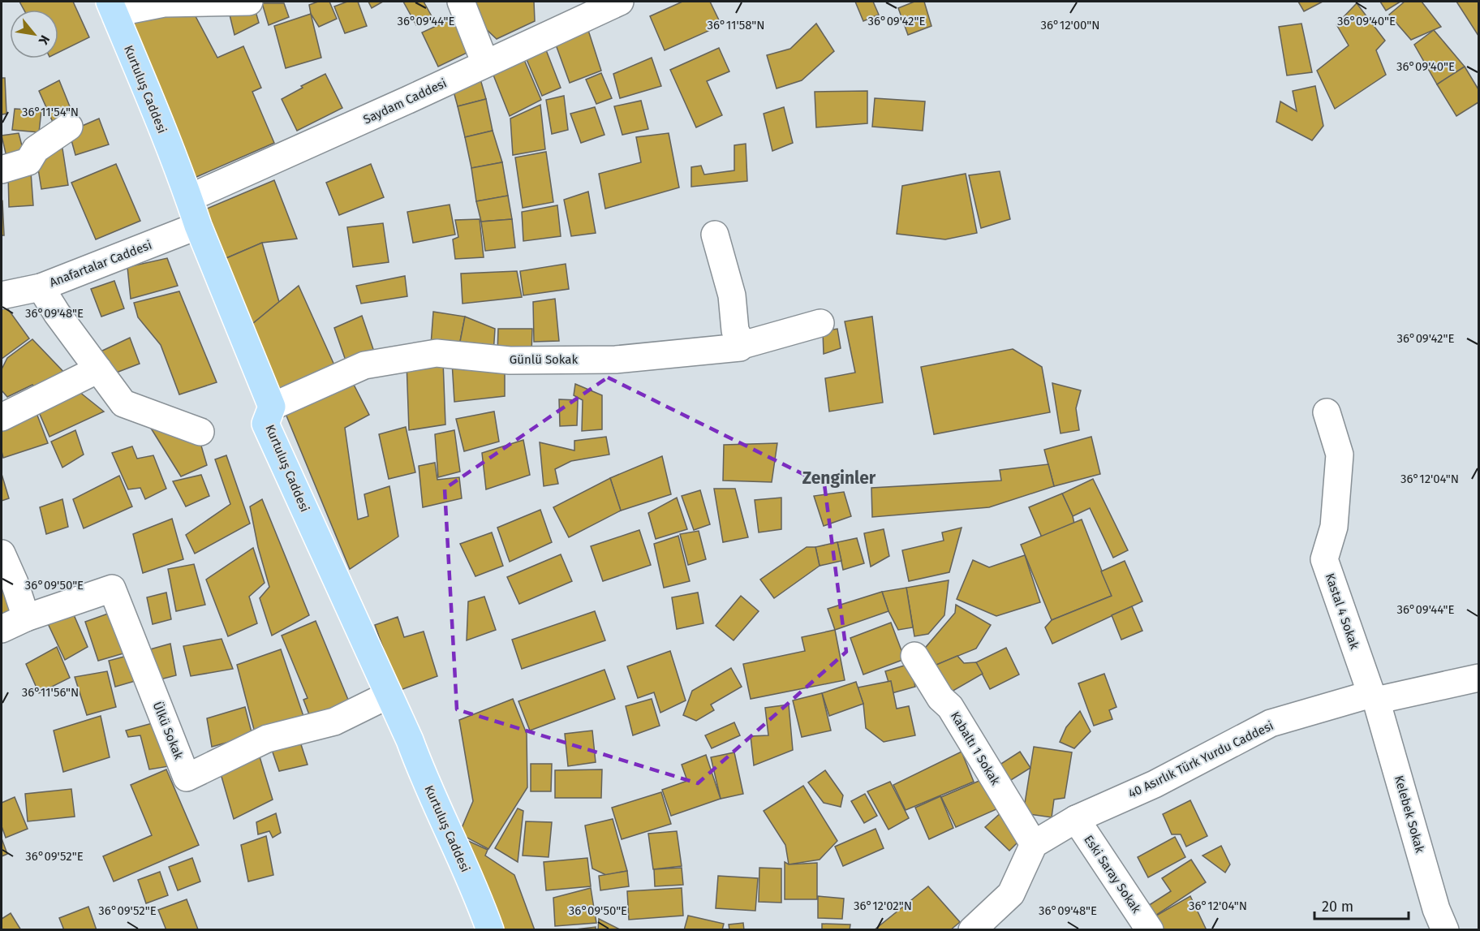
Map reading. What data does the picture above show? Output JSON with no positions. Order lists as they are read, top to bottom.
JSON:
{
  "streets": {
    "main road": ["Kurtuluş Caddesi"],
    "street": [
      "Saydam Caddesi",
      "Anafartalar Caddesi",
      "Günlü Sokak",
      "Kastal 4 Sokak",
      "Ülkü Sokak",
      "Kabaltı 1 Sokak",
      "40 Asırlık Türk Yurdu Caddesi",
      "Kelebek Sokak",
      "Eski Saray Sokak"
    ]
  },
  "crossings": [
    ["Kurtuluş Caddesi", "Saydam Caddesi"],
    ["Kurtuluş Caddesi", "Anafartalar Caddesi"],
    ["Kurtuluş Caddesi", "Günlü Sokak"],
    ["Kurtuluş Caddesi", "Ülkü Sokak"],
    ["Kastal 4 Sokak", "40 Asırlık Türk Yurdu Caddesi"],
    ["Kastal 4 Sokak", "Kelebek Sokak"],
    ["Kabaltı 1 Sokak", "40 Asırlık Türk Yurdu Caddesi"],
    ["40 Asırlık Türk Yurdu Caddesi", "Kelebek Sokak"],
    ["40 Asırlık Türk Yurdu Caddesi", "Eski Saray Sokak"]
  ],
  "districts": ["Zenginler"],
  "scale_bar": "20 m",
  "north": "bottom right",
  "coordinates": [
    "36°09'44\"E",
    "36°09'42\"E",
    "36°09'40\"E",
    "36°11'58\"N",
    "36°12'00\"N",
    "36°11'54\"N",
    "36°09'48\"E",
    "36°12'04\"N",
    "36°09'50\"E",
    "36°11'56\"N",
    "36°09'52\"E",
    "36°12'02\"N"
  ]
}
